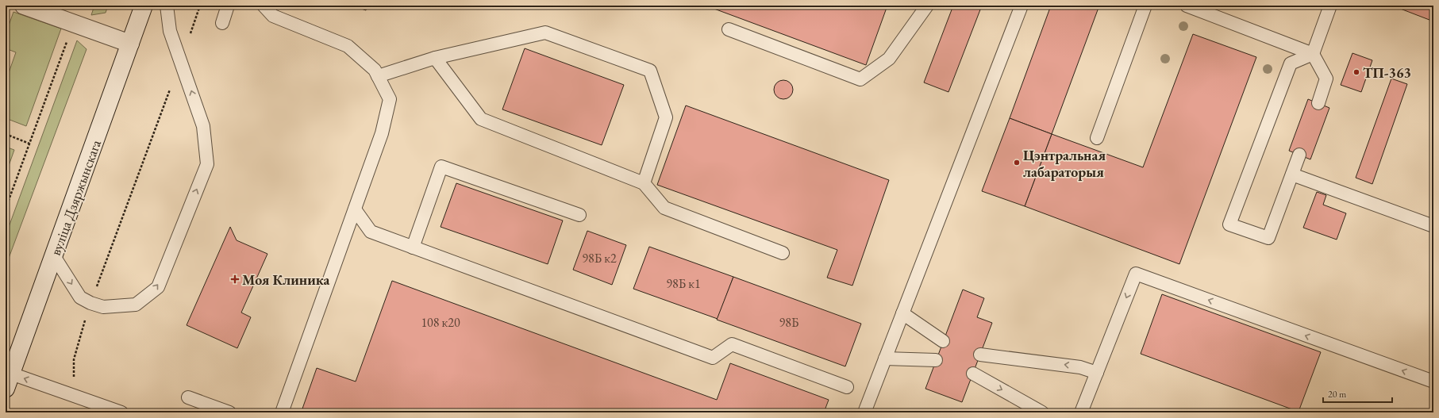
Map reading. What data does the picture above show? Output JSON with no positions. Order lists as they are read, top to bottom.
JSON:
{
  "streets": {
    "main road": ["вуліца Дзяржынскага"]
  },
  "places": {
    "other": ["ТП-363", "Цэнтральная лабараторыя"],
    "health": ["Моя Клиника"]
  },
  "house_numbers": [
    "98Б к2",
    "98Б к1",
    "108 к20",
    "98Б"
  ],
  "scale_bar": "20 m"
}
